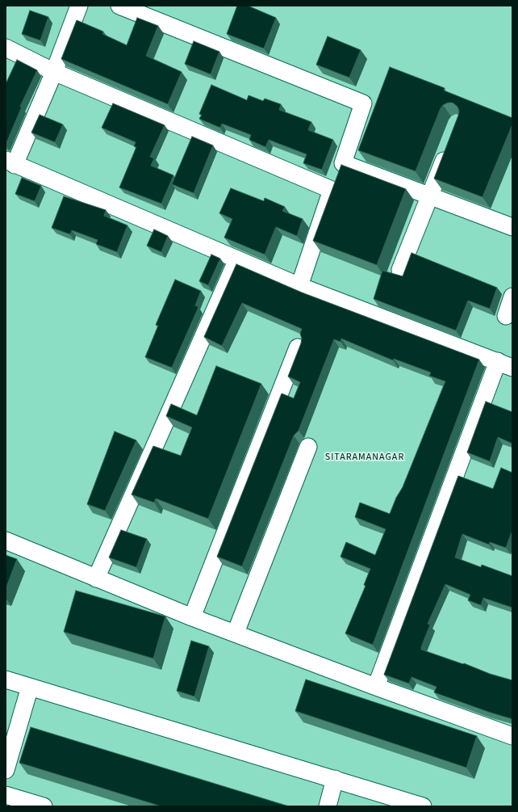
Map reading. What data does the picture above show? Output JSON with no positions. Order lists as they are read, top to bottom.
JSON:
{
  "districts": ["SITARAMANAGAR"]
}
